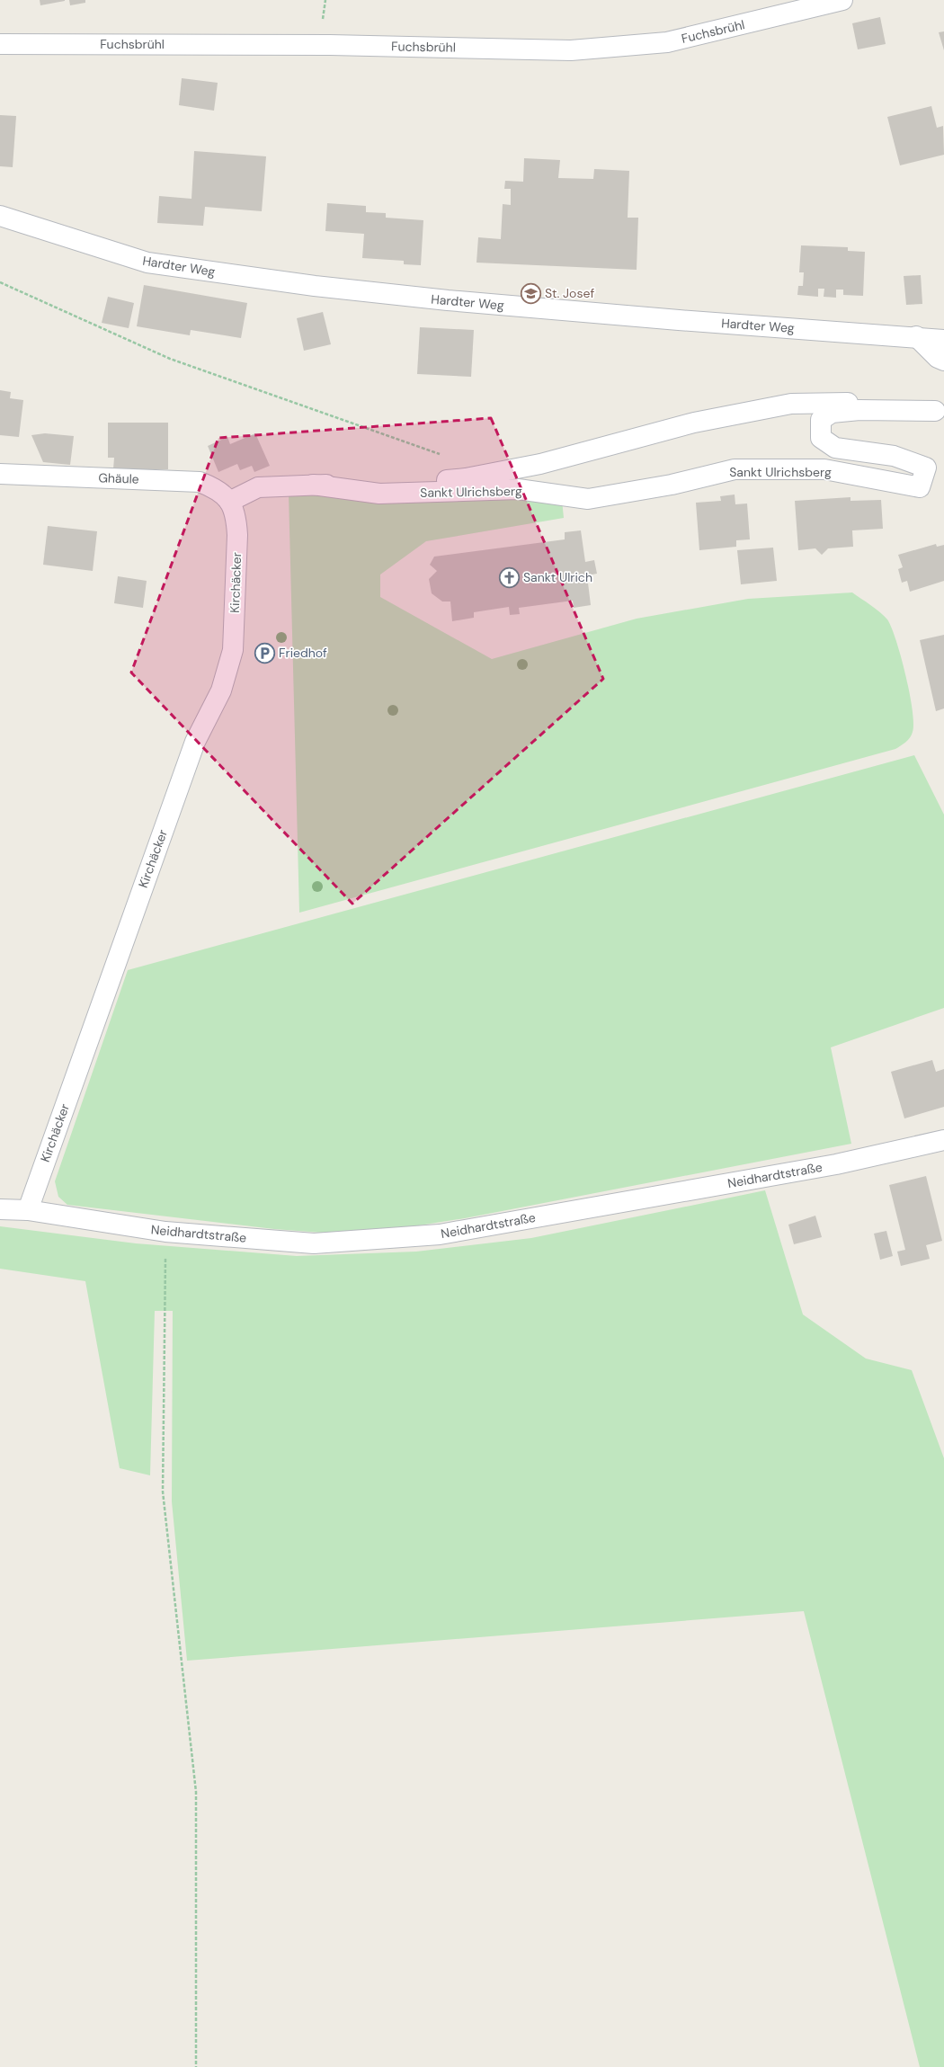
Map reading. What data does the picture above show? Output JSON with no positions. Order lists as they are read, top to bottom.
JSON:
{
  "streets": {
    "street": [
      "Fuchsbrühl",
      "Hardter Weg",
      "Sankt Ulrichsberg",
      "Ghäule",
      "Kirchäcker",
      "Neidhardtstraße"
    ]
  },
  "crossings": [
    ["Sankt Ulrichsberg", "Ghäule"],
    ["Sankt Ulrichsberg", "Kirchäcker"],
    ["Ghäule", "Kirchäcker"],
    ["Kirchäcker", "Neidhardtstraße"]
  ],
  "places": {
    "school or university": ["St. Josef"],
    "church": ["Sankt Ulrich"],
    "parking": ["Friedhof"]
  }
}
